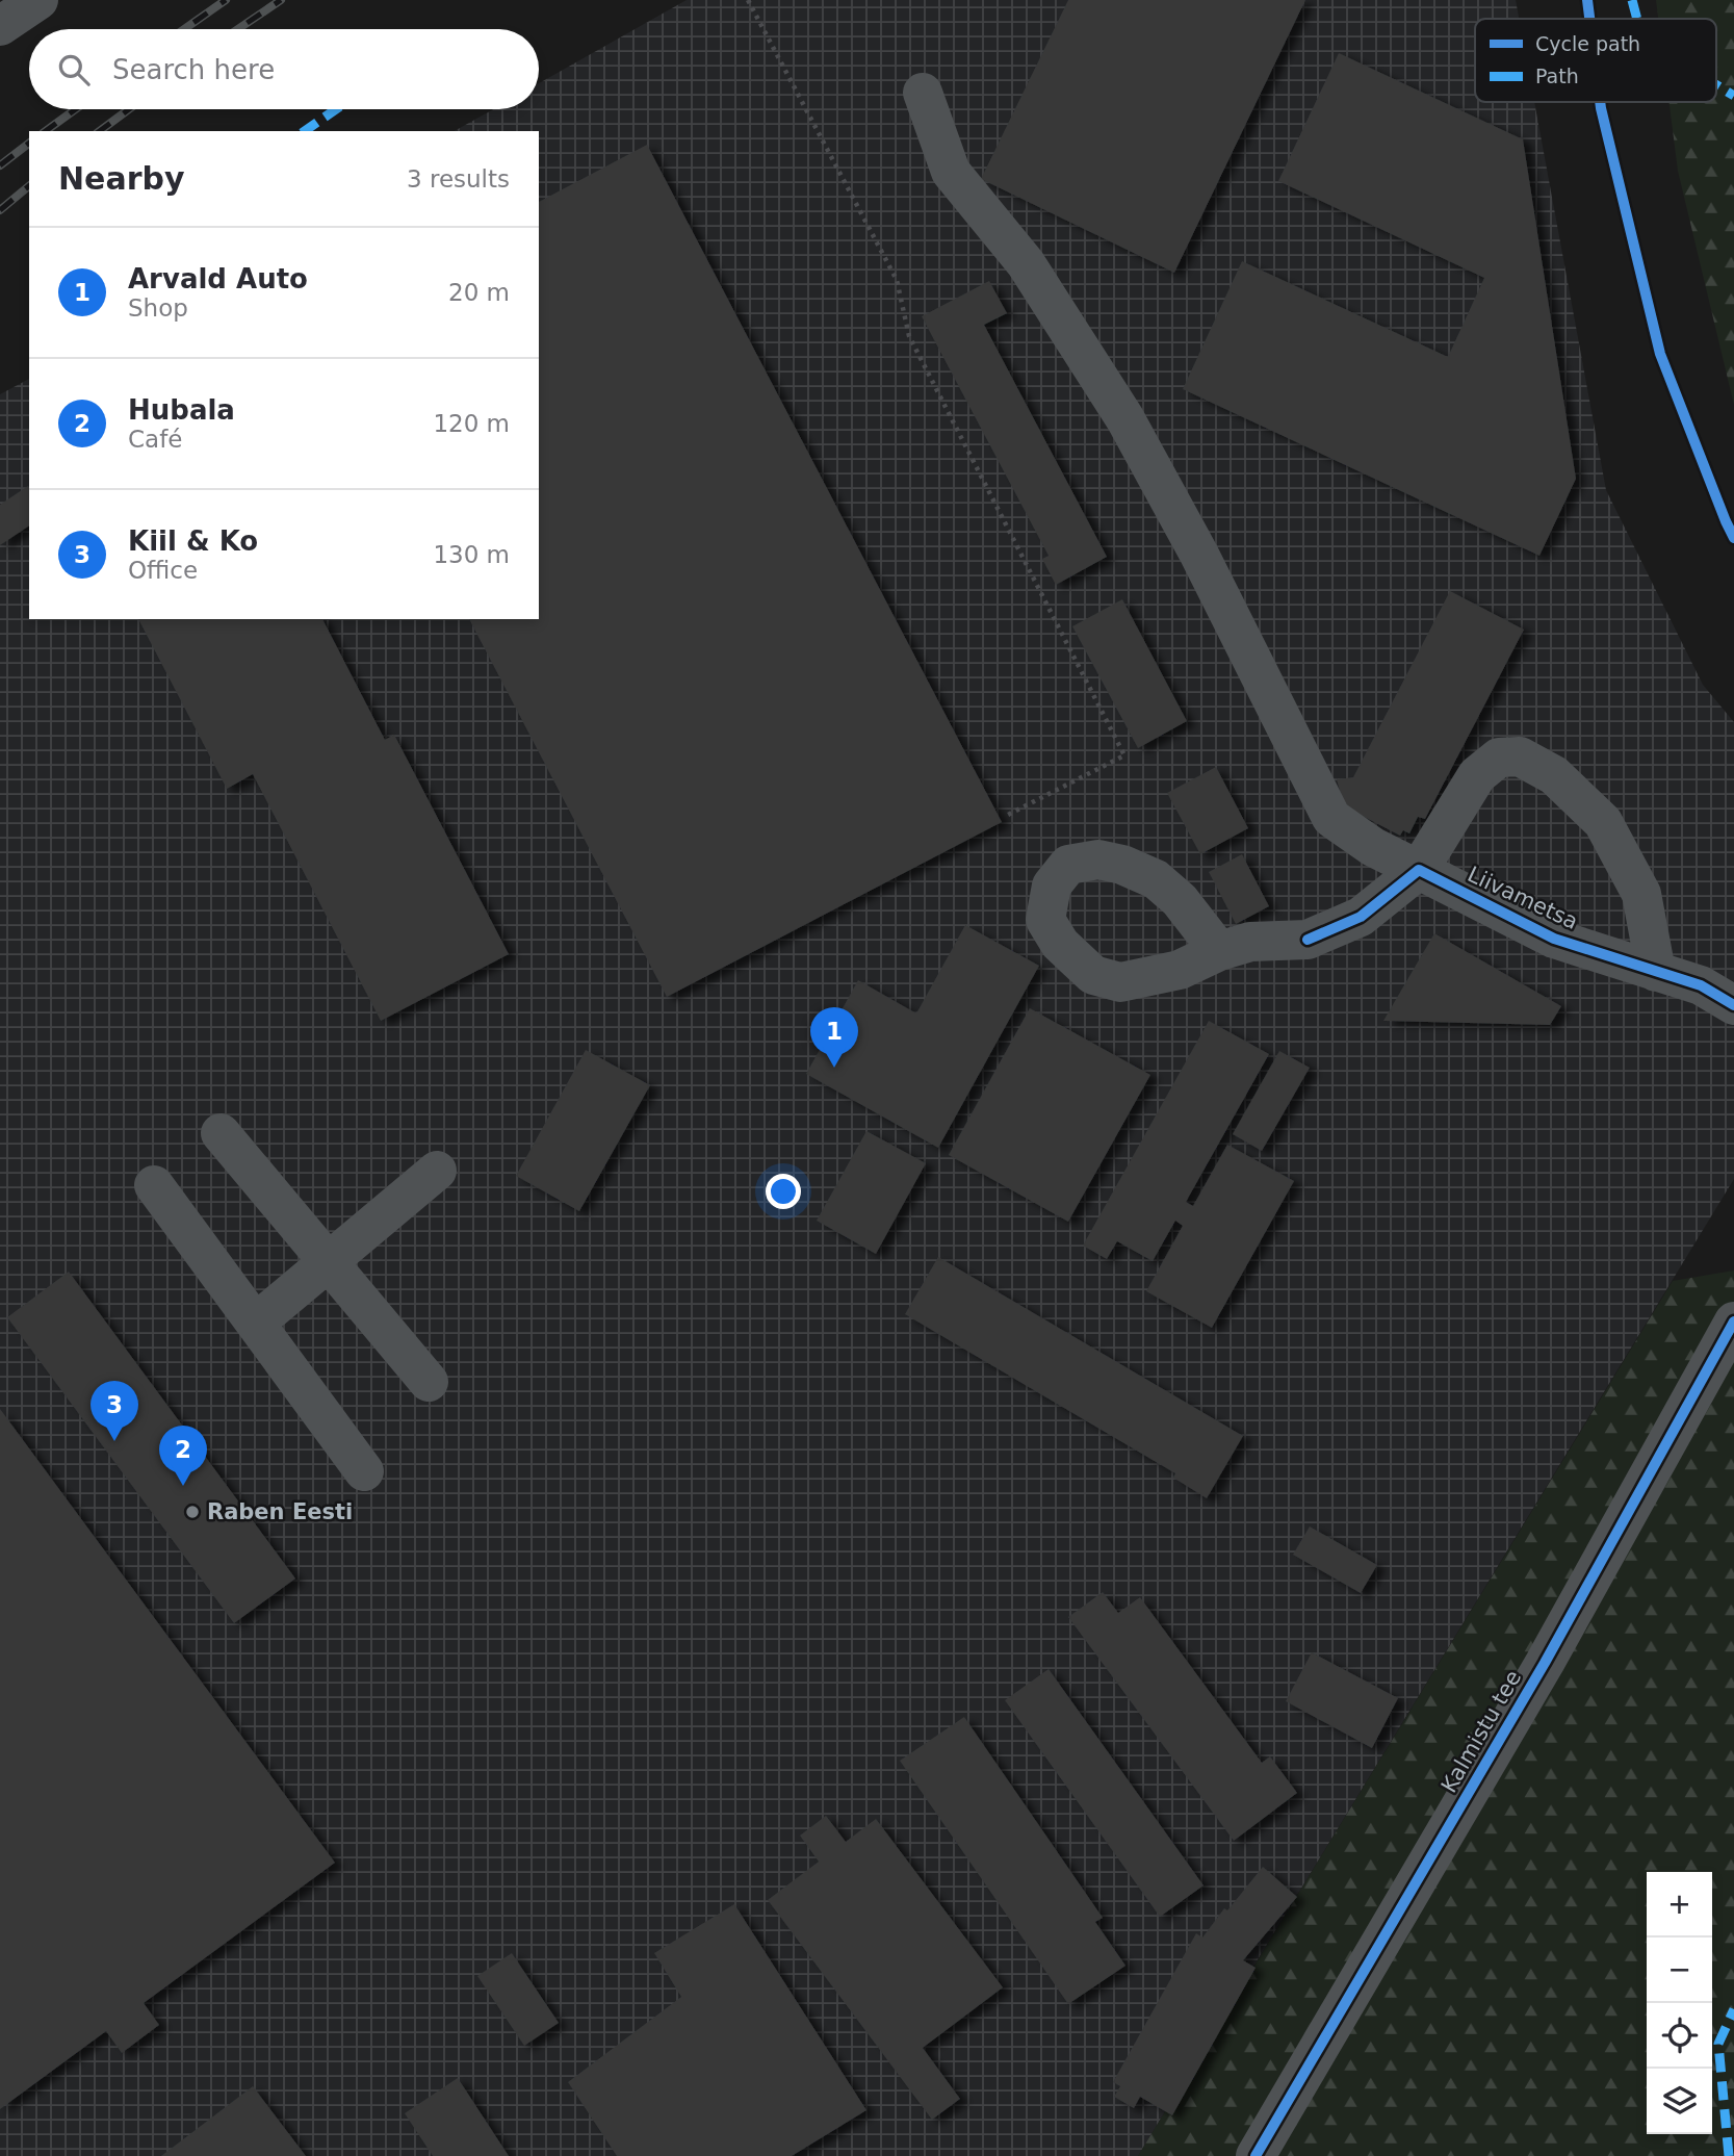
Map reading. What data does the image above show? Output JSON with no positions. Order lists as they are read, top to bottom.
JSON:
{
  "streets": {
    "street": ["Liivametsa", "Kalmistu tee"]
  },
  "places": ["Raben Eesti"],
  "legend": ["Cycle path", "Path"],
  "page": {
    "search": "Search here",
    "heading": ["Nearby", "3 results"],
    "list": [
      {
        "mark": "1",
        "name": "Arvald Auto",
        "note": "Shop",
        "value": "20 m"
      },
      {
        "mark": "2",
        "name": "Hubala",
        "note": "Café",
        "value": "120 m"
      },
      {
        "mark": "3",
        "name": "Kiil & Ko",
        "note": "Office",
        "value": "130 m"
      }
    ],
    "pins": ["1", "3", "2"],
    "map_buttons": ["+", "−"]
  }
}
